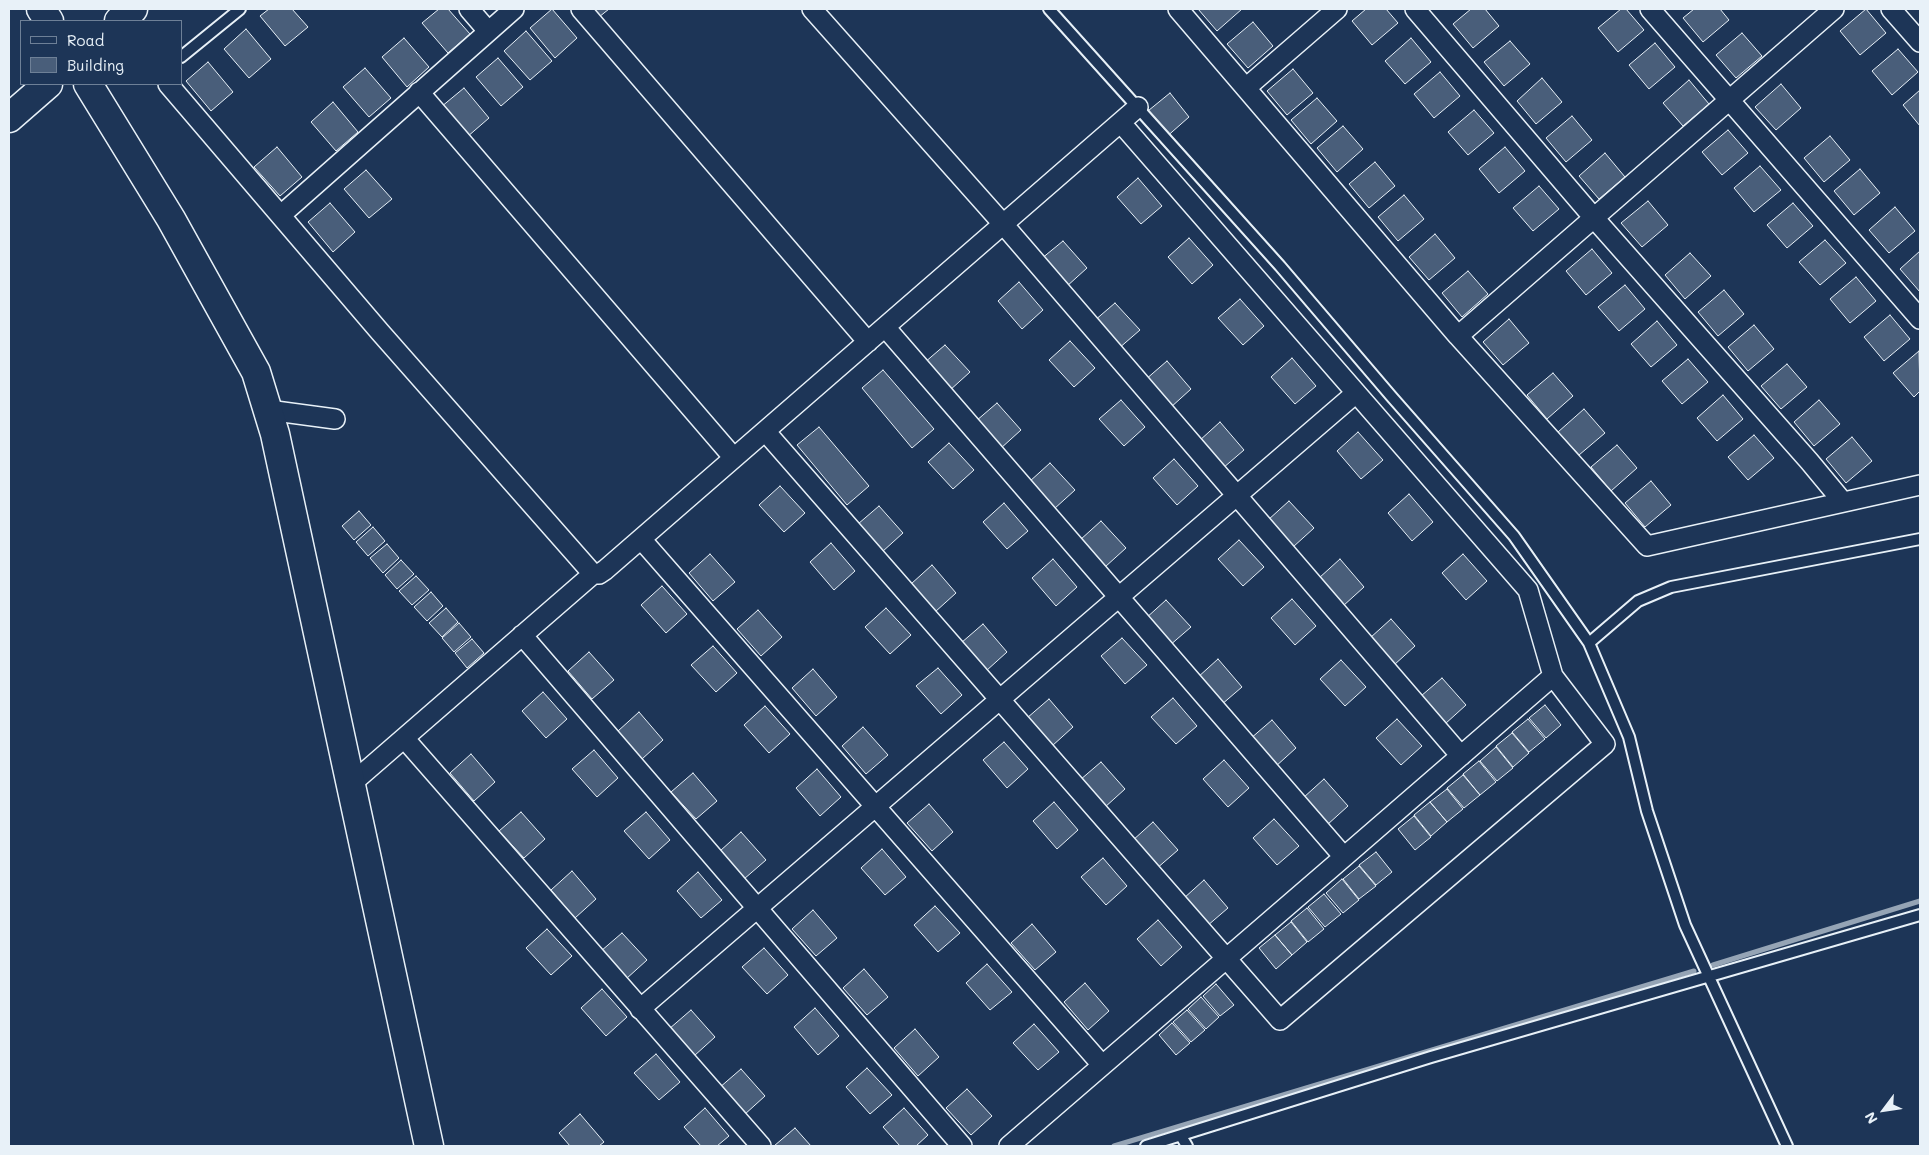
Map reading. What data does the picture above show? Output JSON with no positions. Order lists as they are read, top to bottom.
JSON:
{
  "legend": ["Road", "Building"],
  "north": "bottom left"
}
